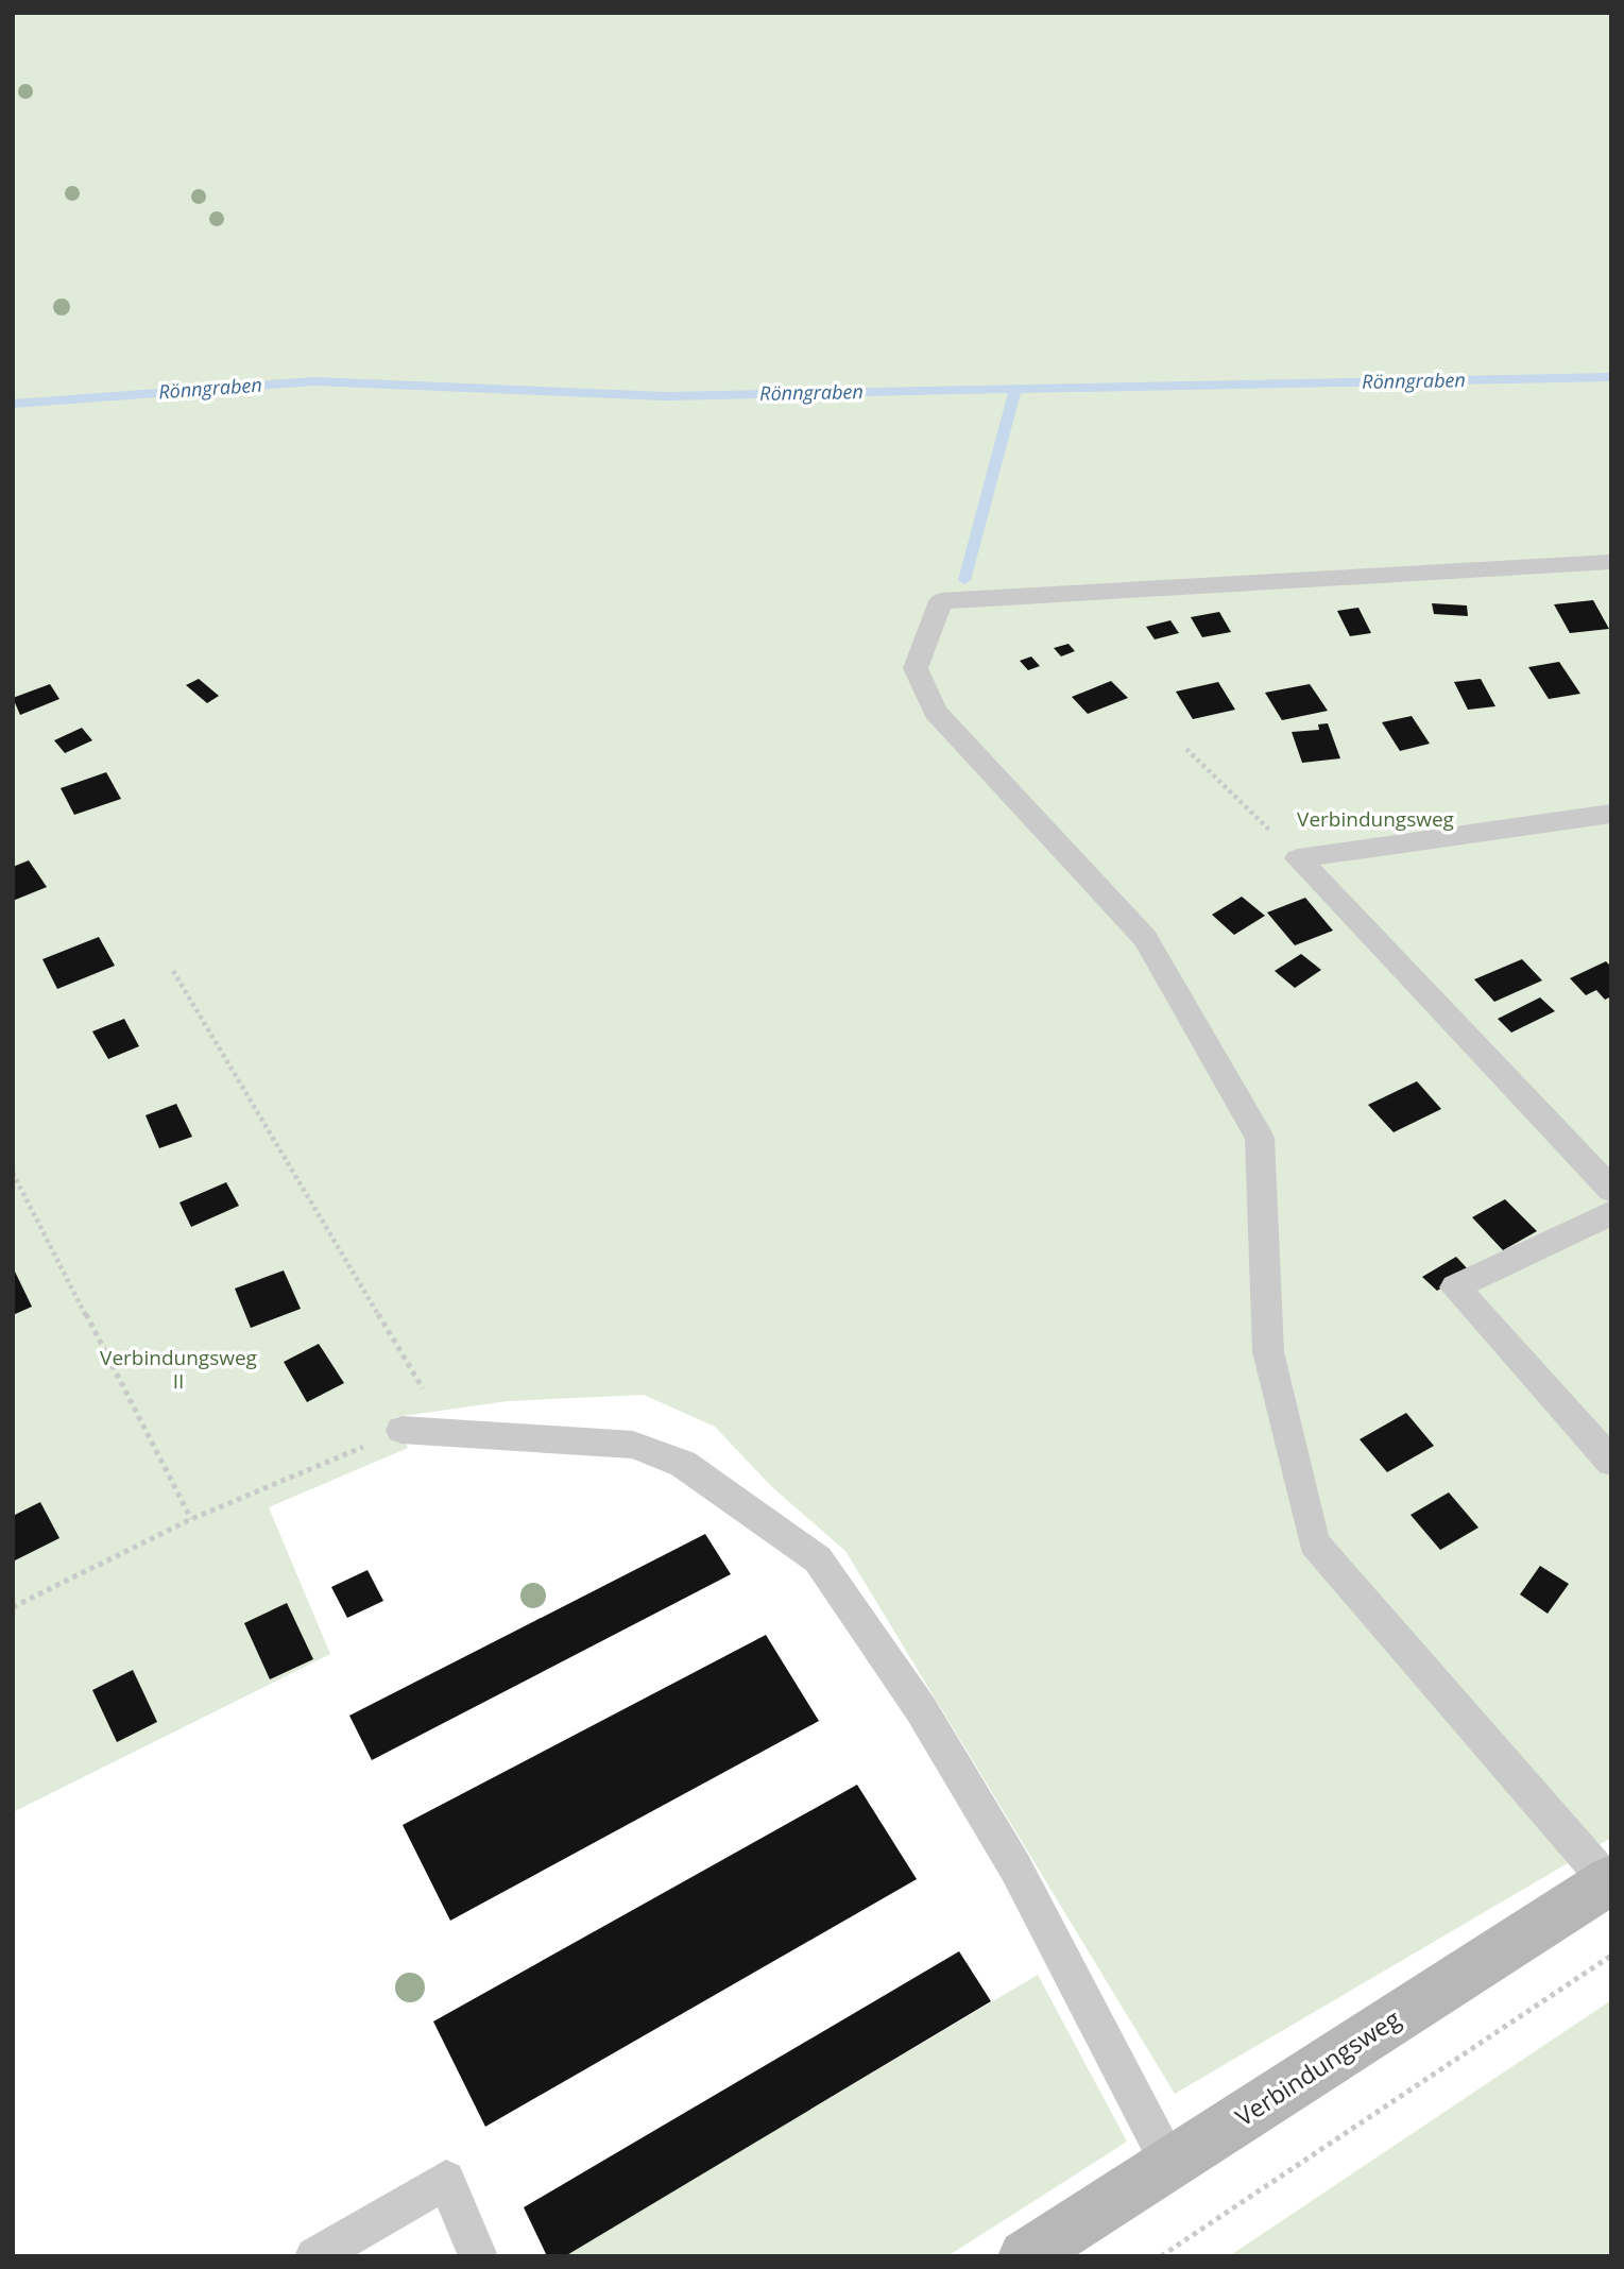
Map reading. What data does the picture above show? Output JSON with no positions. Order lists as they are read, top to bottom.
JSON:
{
  "streets": {
    "main road": ["Verbindungsweg"]
  },
  "water": ["Rönngraben"],
  "parks": ["Verbindungsweg", "Verbindungsweg II"]
}
